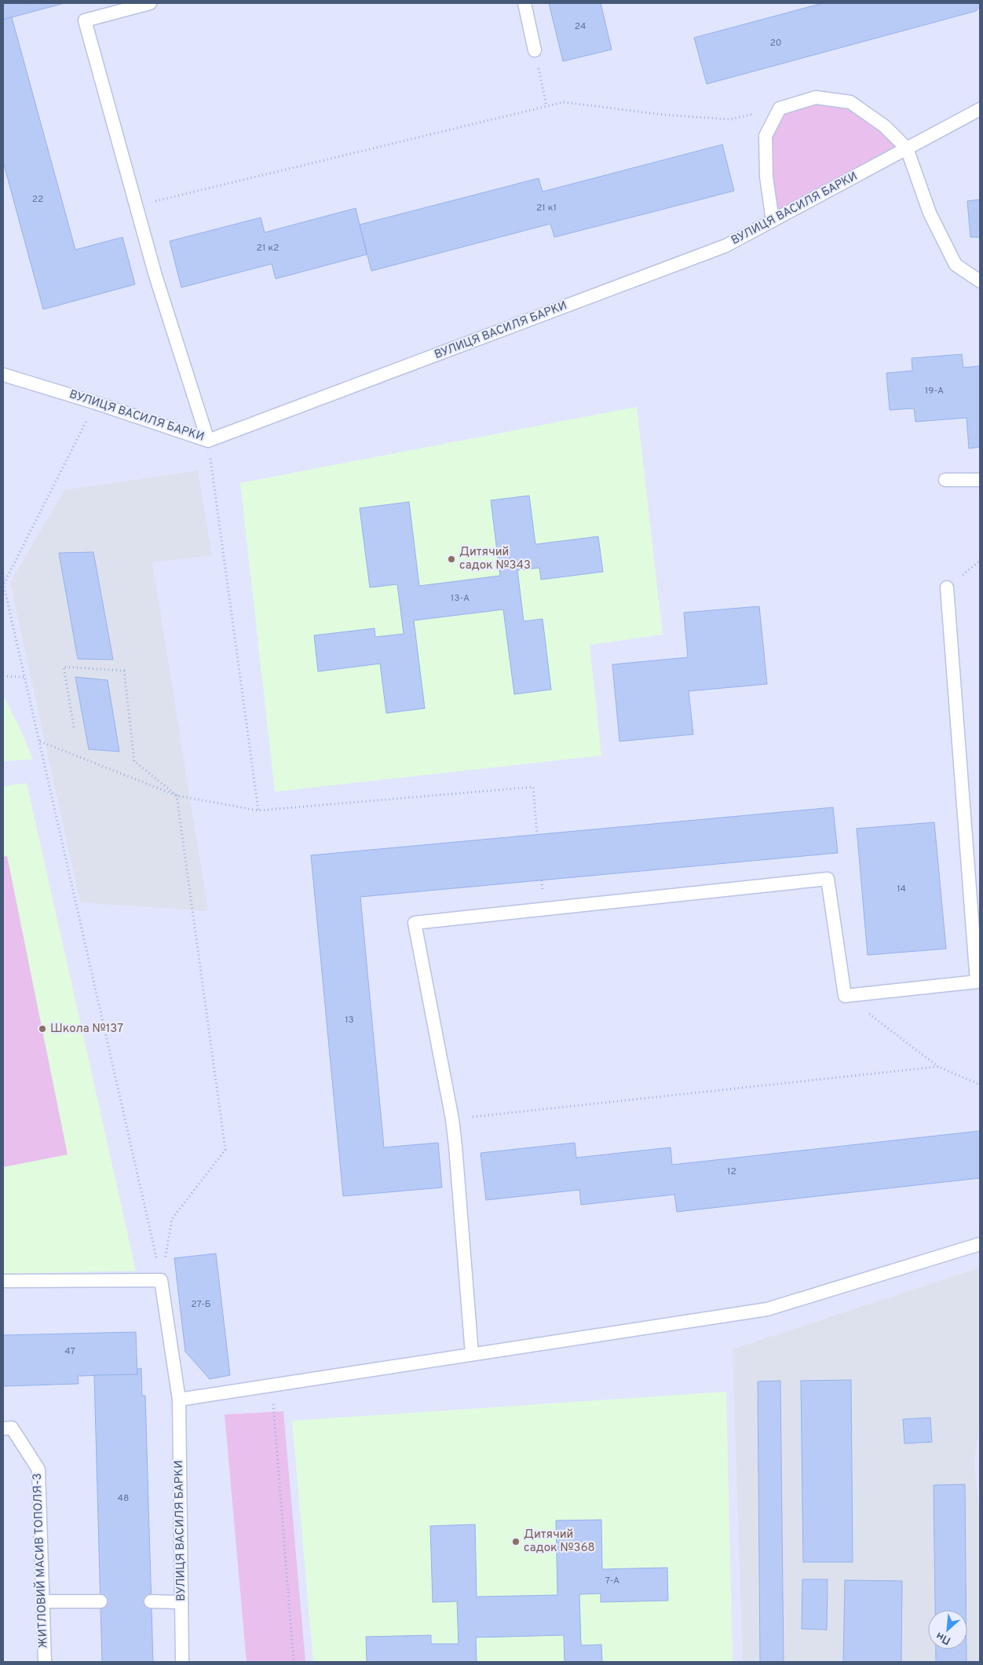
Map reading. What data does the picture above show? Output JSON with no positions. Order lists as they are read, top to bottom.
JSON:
{
  "streets": {
    "lane": ["ВУЛИЦЯ ВАСИЛЯ БАРКИ", "ЖИТЛОВИЙ МАСИВ ТОПОЛЯ-3"]
  },
  "places": ["Дитячий садок №343", "Школа №137", "Дитячий садок №368"],
  "house_numbers": [
    "24",
    "20",
    "22",
    "21 к1",
    "21 к2",
    "19-А",
    "13-А",
    "14",
    "13",
    "12",
    "27-Б",
    "47",
    "48",
    "7-А"
  ],
  "north": "bottom left"
}
